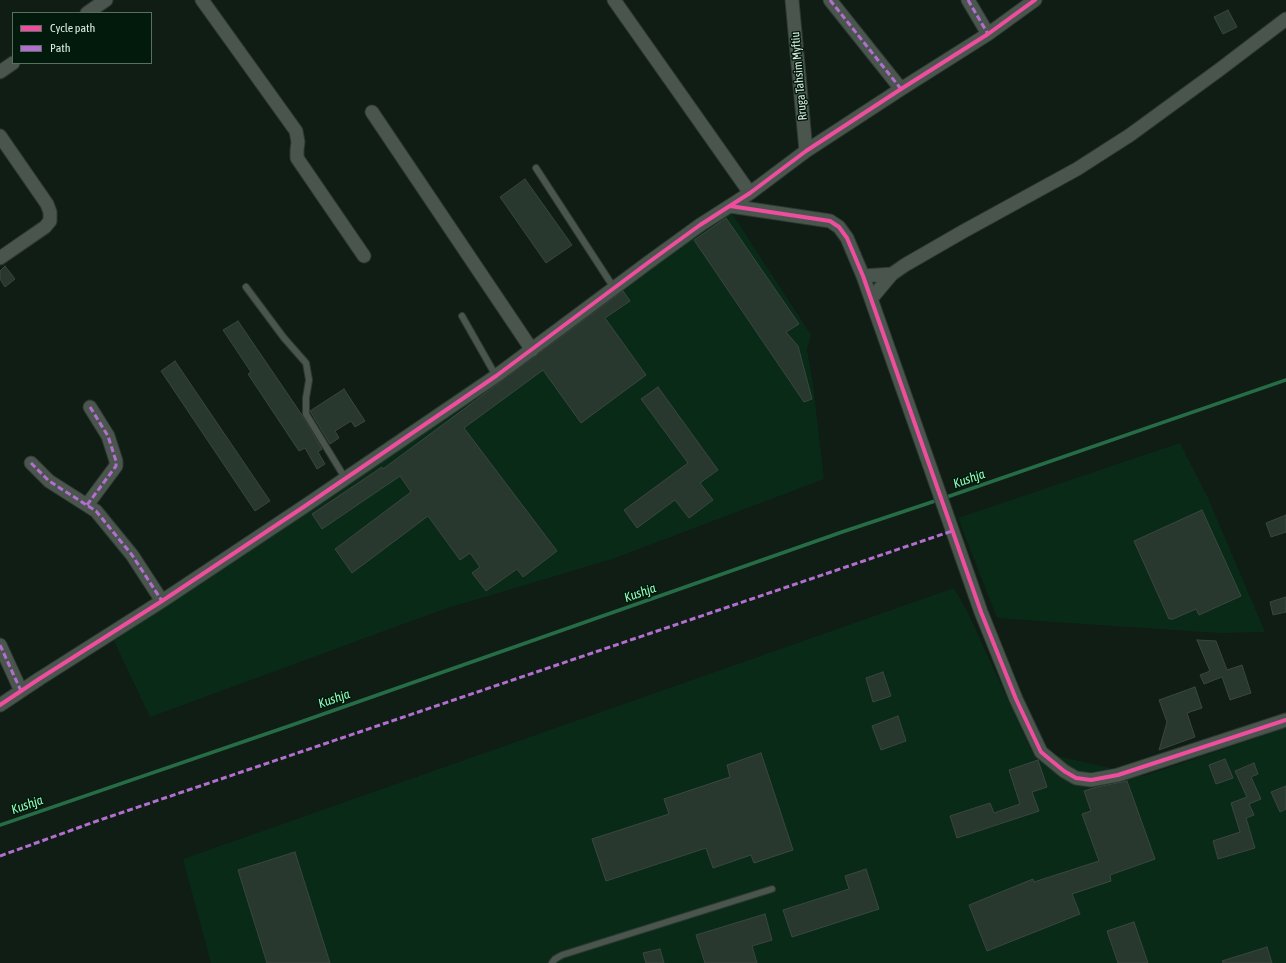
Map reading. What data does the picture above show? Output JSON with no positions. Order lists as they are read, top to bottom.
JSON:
{
  "streets": {
    "street": ["Rruga Tahsim Myftiu"]
  },
  "water": ["Kushja"],
  "legend": ["Cycle path", "Path"]
}
